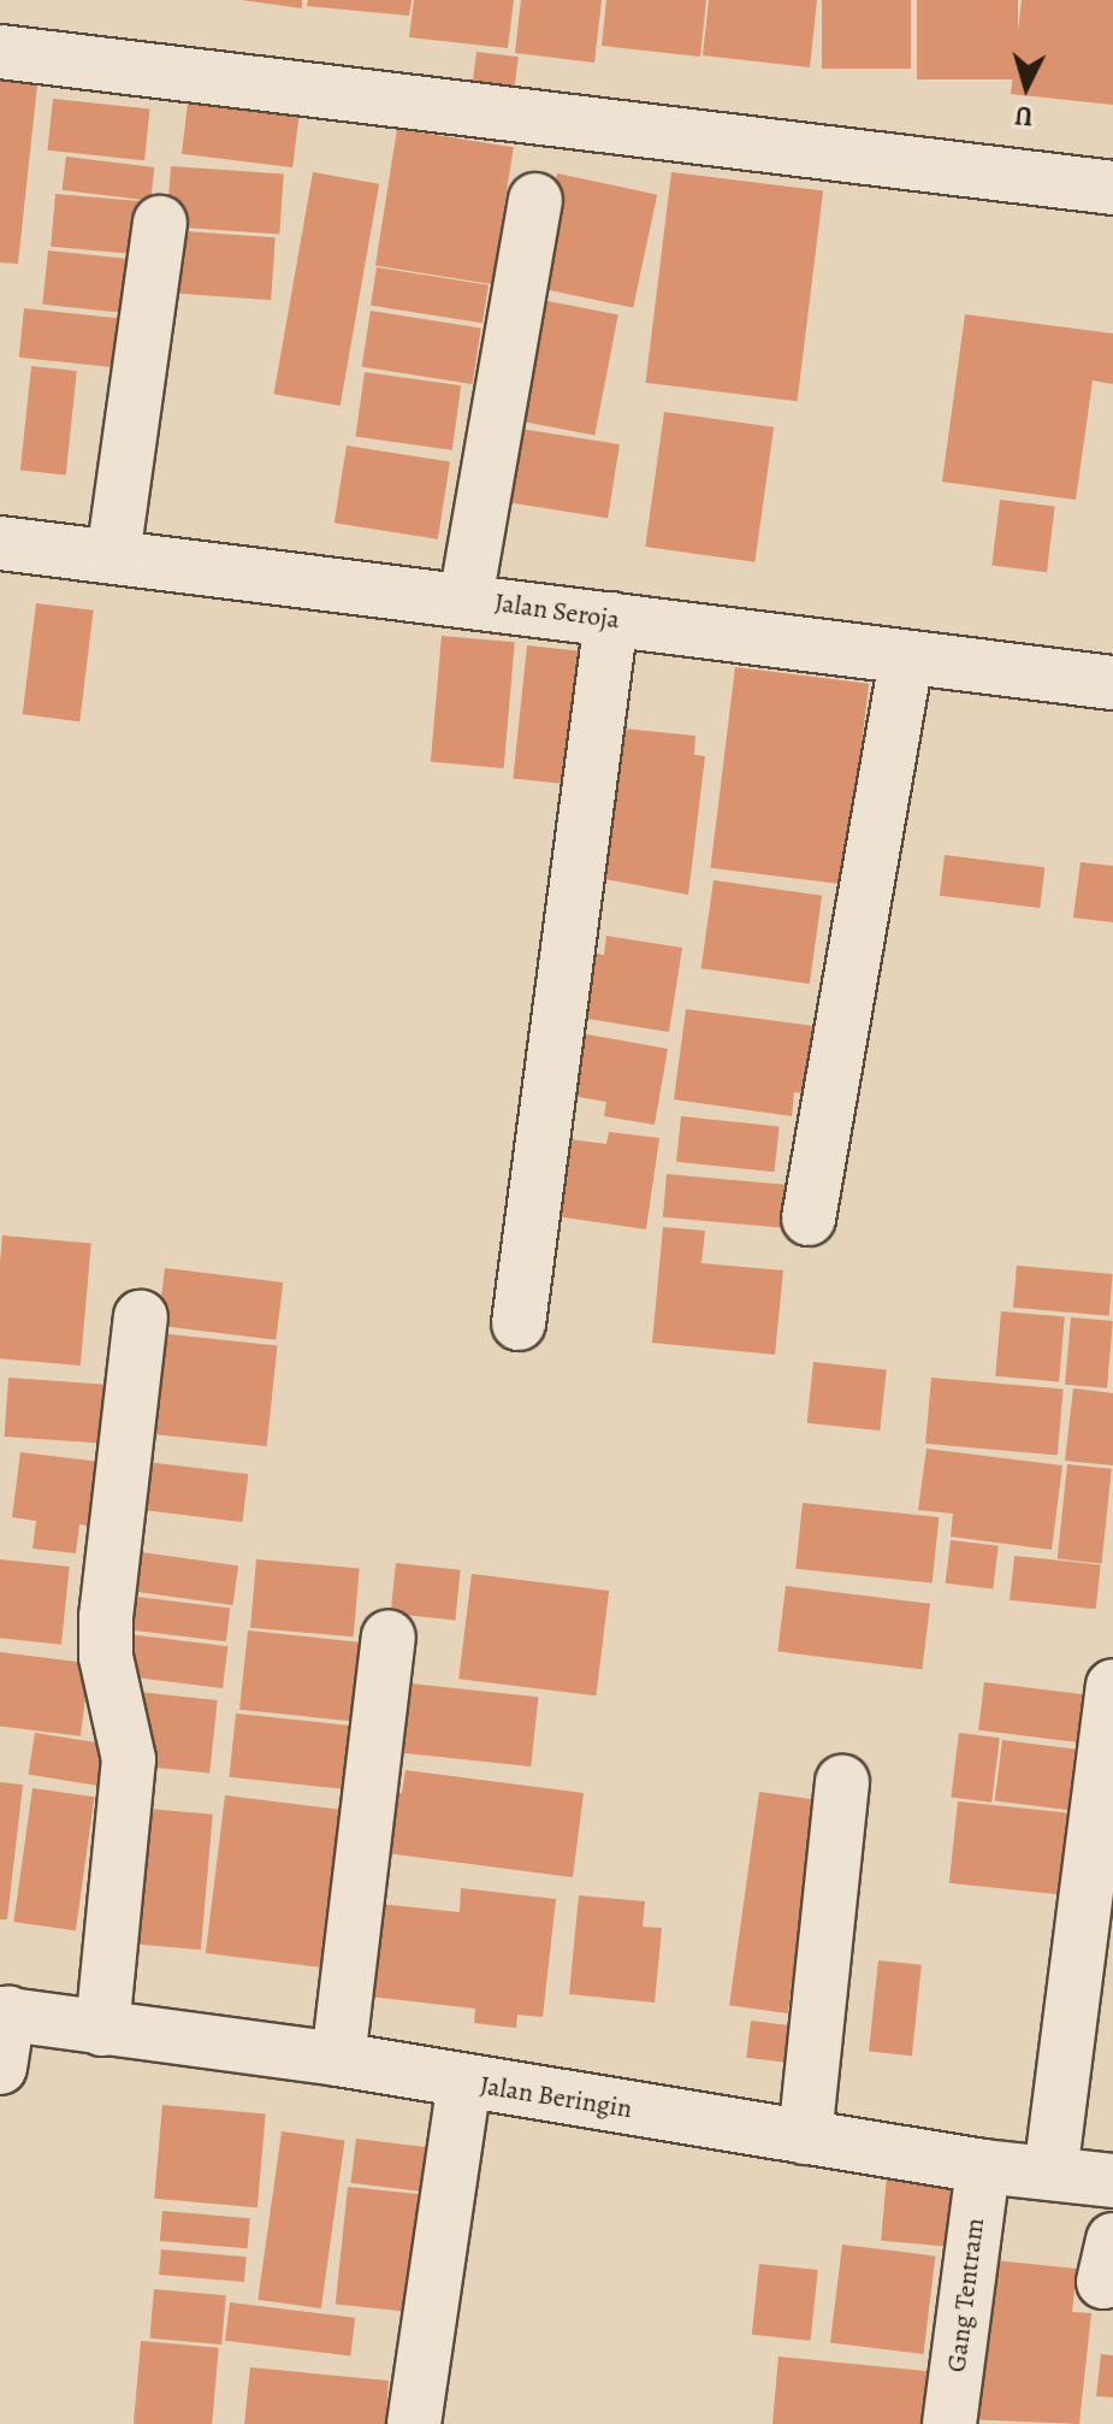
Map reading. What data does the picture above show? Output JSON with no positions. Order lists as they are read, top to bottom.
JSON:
{
  "streets": {
    "street": ["Jalan Seroja", "Jalan Beringin", "Gang Tentram"]
  },
  "crossings": [
    ["Jalan Beringin", "Gang Tentram"]
  ],
  "north": "bottom"
}
